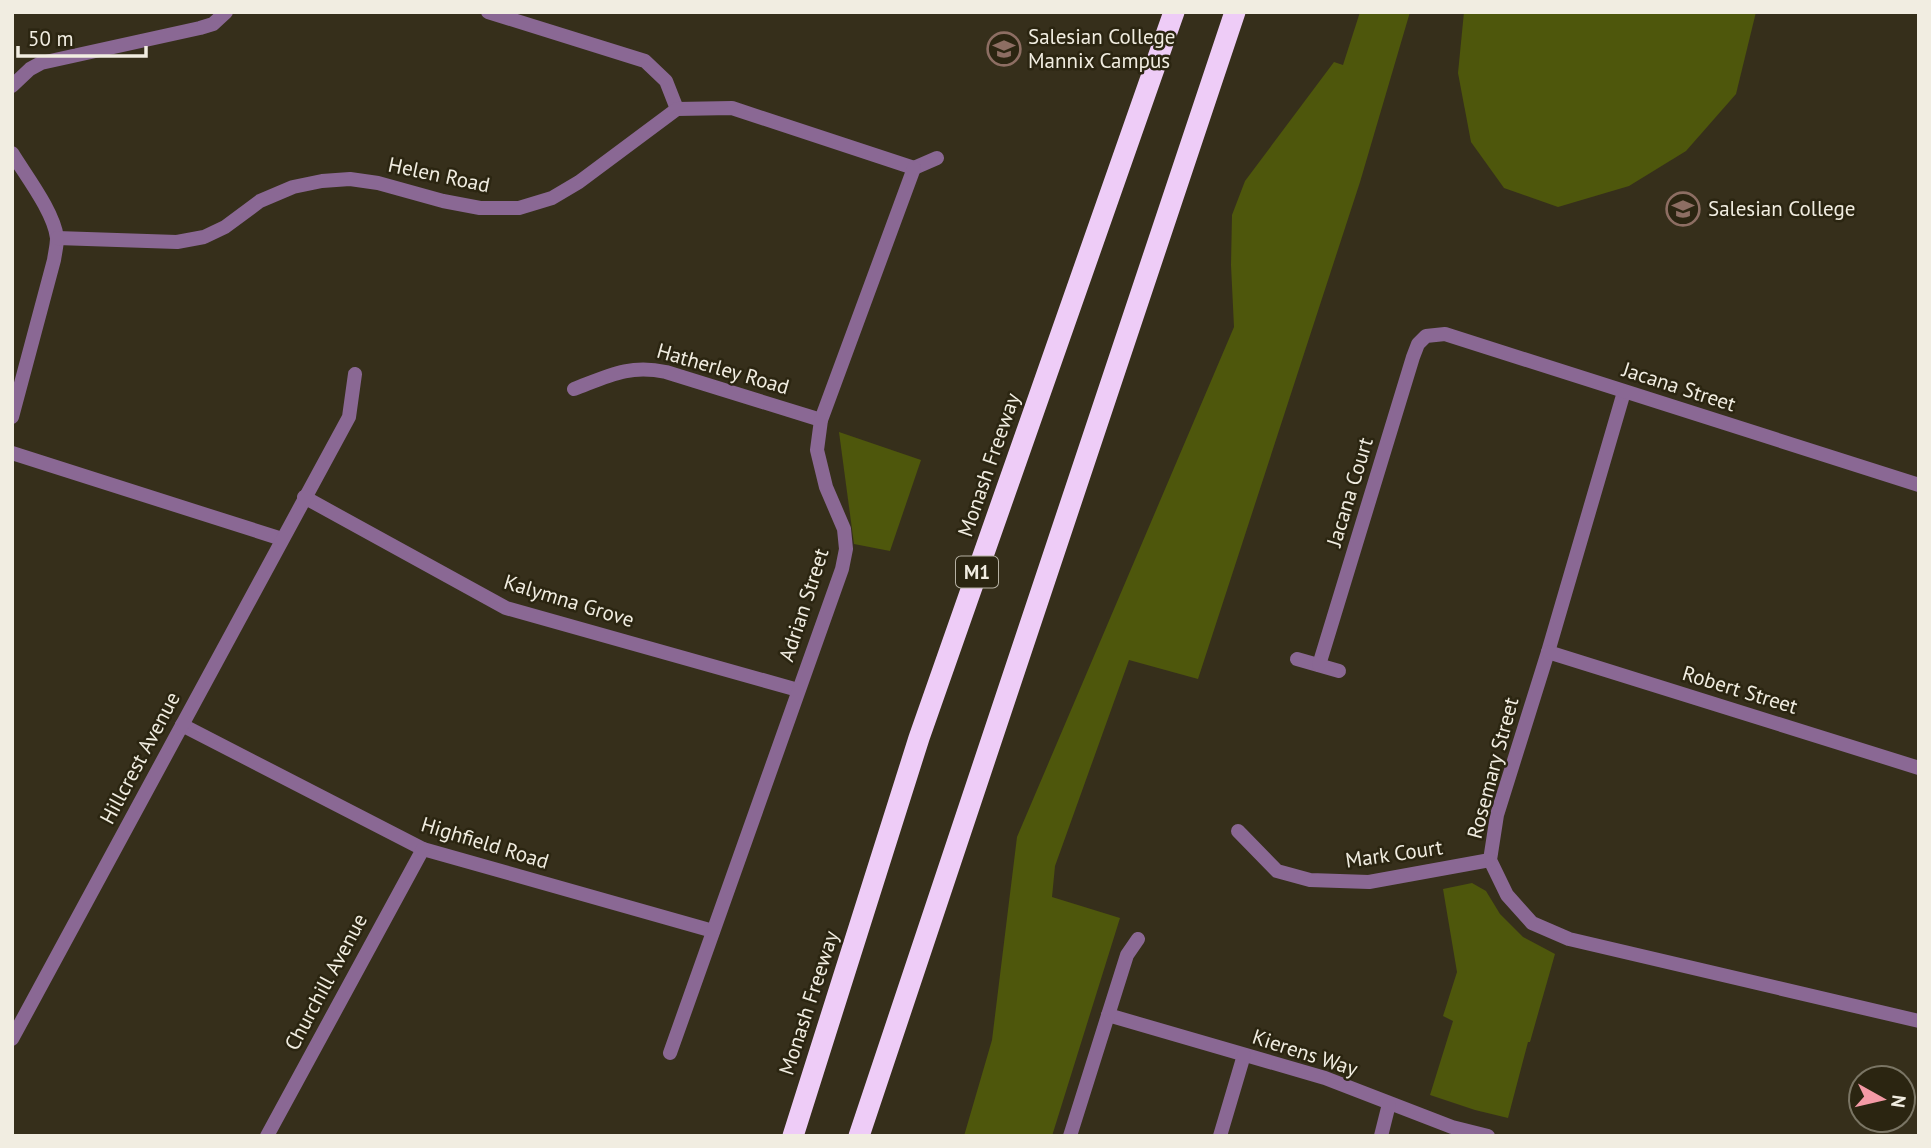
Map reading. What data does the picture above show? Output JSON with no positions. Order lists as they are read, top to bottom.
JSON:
{
  "streets": {
    "highway": ["Monash Freeway", "M1"],
    "street": [
      "Helen Road",
      "Hatherley Road",
      "Jacana Street",
      "Jacana Court",
      "Kalymna Grove",
      "Adrian Street",
      "Robert Street",
      "Hillcrest Avenue",
      "Rosemary Street",
      "Highfield Road",
      "Mark Court",
      "Churchill Avenue",
      "Kierens Way"
    ]
  },
  "crossings": [
    ["Hatherley Road", "Adrian Street"],
    ["Jacana Street", "Jacana Court"],
    ["Jacana Street", "Rosemary Street"],
    ["Kalymna Grove", "Adrian Street"],
    ["Kalymna Grove", "Hillcrest Avenue"],
    ["Adrian Street", "Highfield Road"],
    ["Robert Street", "Rosemary Street"],
    ["Hillcrest Avenue", "Highfield Road"],
    ["Rosemary Street", "Mark Court"],
    ["Highfield Road", "Churchill Avenue"]
  ],
  "places": {
    "school or university": ["Salesian College Mannix Campus", "Salesian College"]
  },
  "scale_bar": "50 m",
  "north": "right"
}
